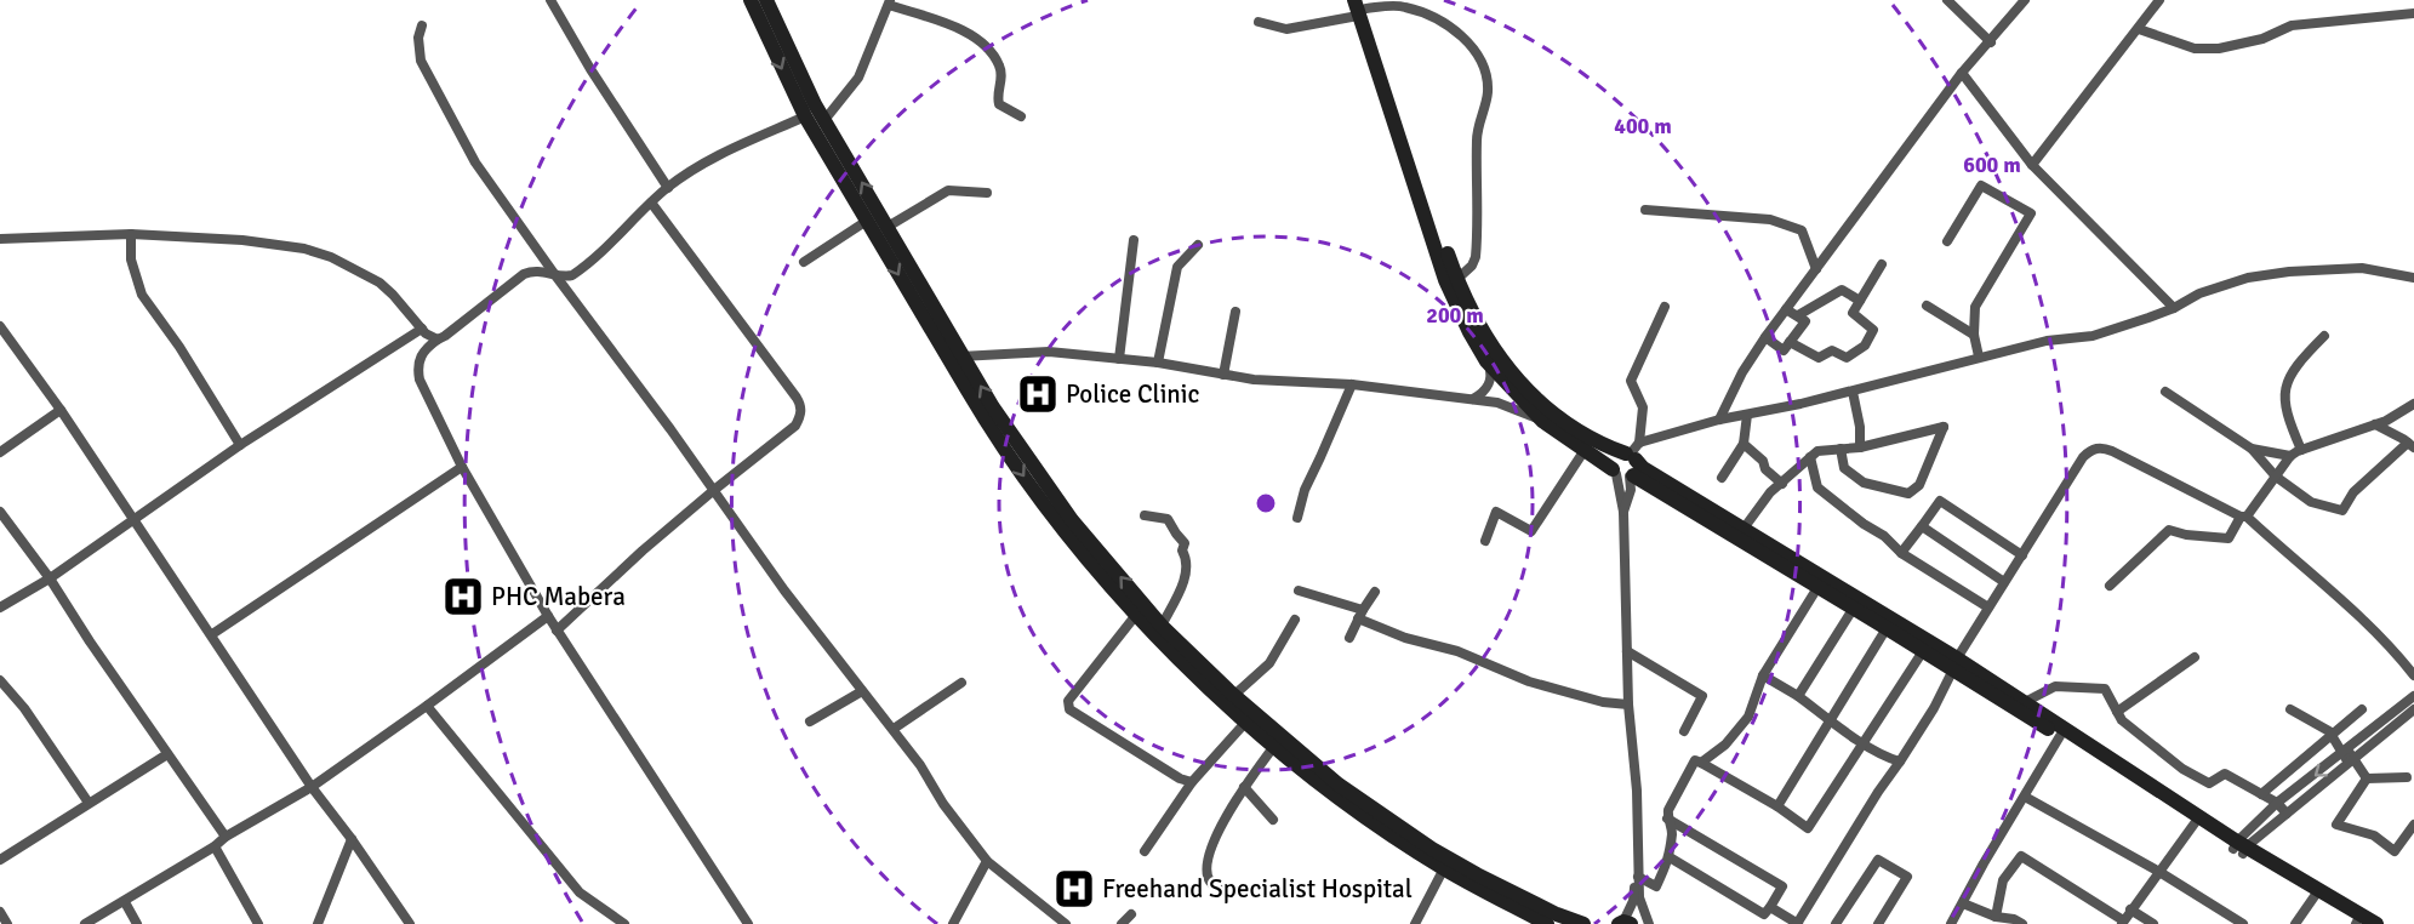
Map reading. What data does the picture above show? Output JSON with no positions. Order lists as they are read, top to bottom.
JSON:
{
  "places": {
    "hospital": ["Police Clinic", "PHC Mabera", "Freehand Specialist Hospital"]
  },
  "rings": ["400 m", "600 m", "200 m"]
}
